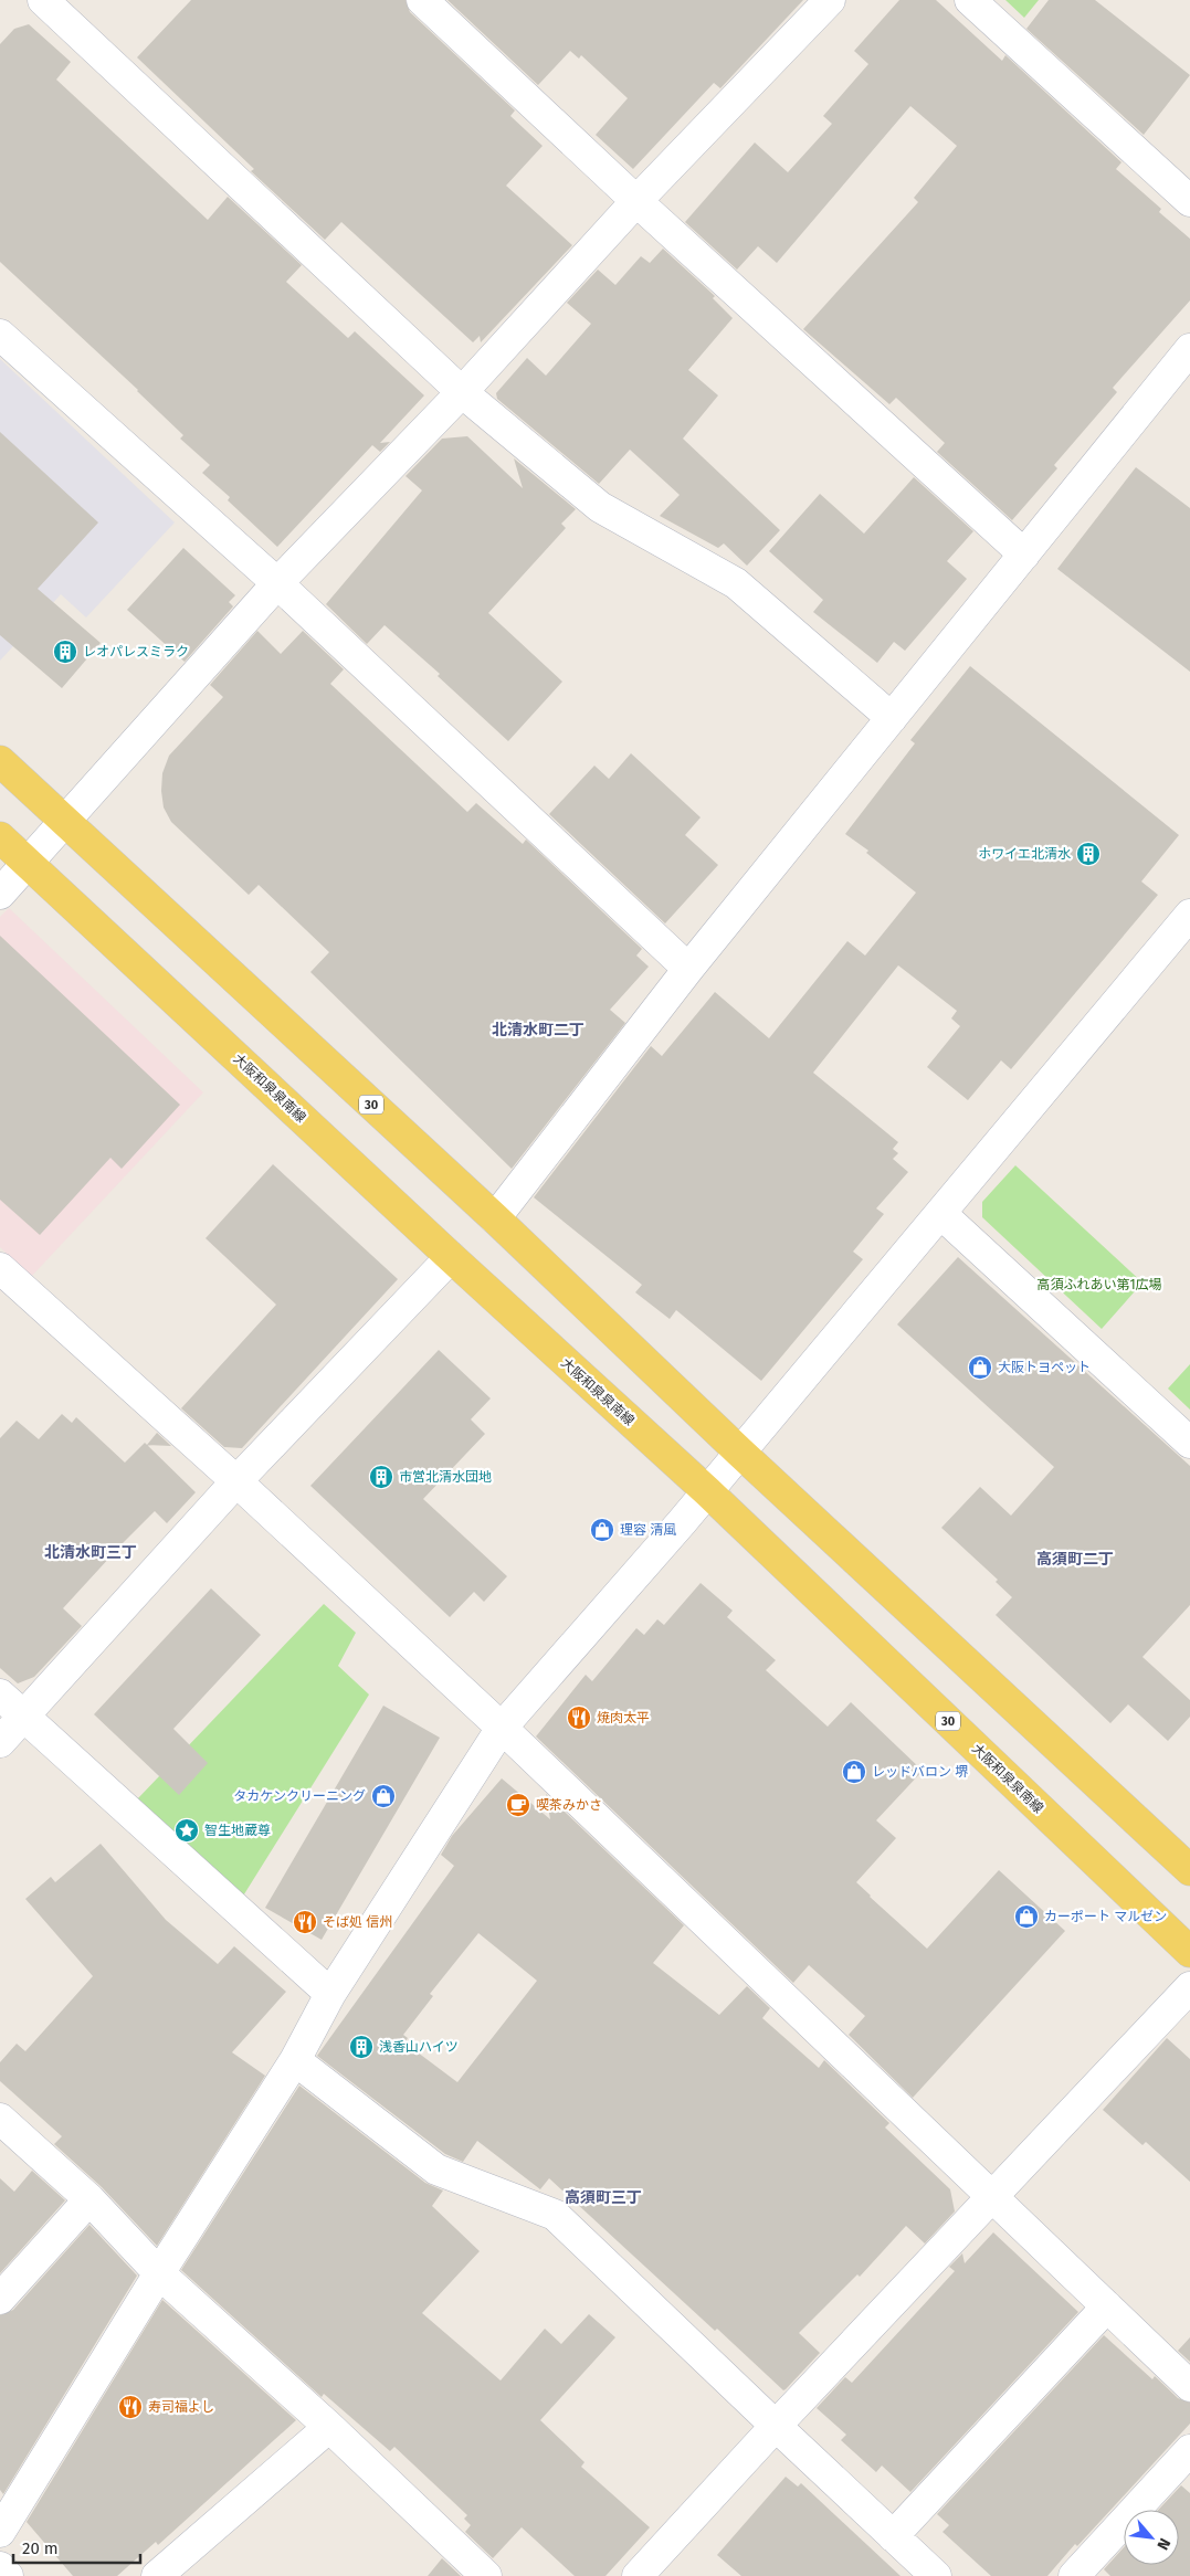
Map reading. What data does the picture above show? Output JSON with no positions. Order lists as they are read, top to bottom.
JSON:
{
  "streets": {
    "main road": ["大阪和泉泉南線", "30"]
  },
  "districts": [
    "北清水町二丁",
    "北清水町三丁",
    "高須町二丁",
    "高須町三丁"
  ],
  "parks": ["高須ふれあい第1広場"],
  "places": {
    "building": [
      "レオパレスミラク",
      "ホワイエ北清水",
      "市営北清水団地",
      "浅香山ハイツ"
    ],
    "shop": [
      "大阪トヨペット",
      "理容 清風",
      "レッドバロン 堺",
      "タカケンクリーニング",
      "カーポート マルゼン"
    ],
    "restaurant": ["焼肉太平", "そば処 信州", "寿司福よし"],
    "cafe": ["喫茶みかさ"],
    "place": ["智生地蔵尊"]
  },
  "scale_bar": "20 m",
  "north": "bottom right"
}
